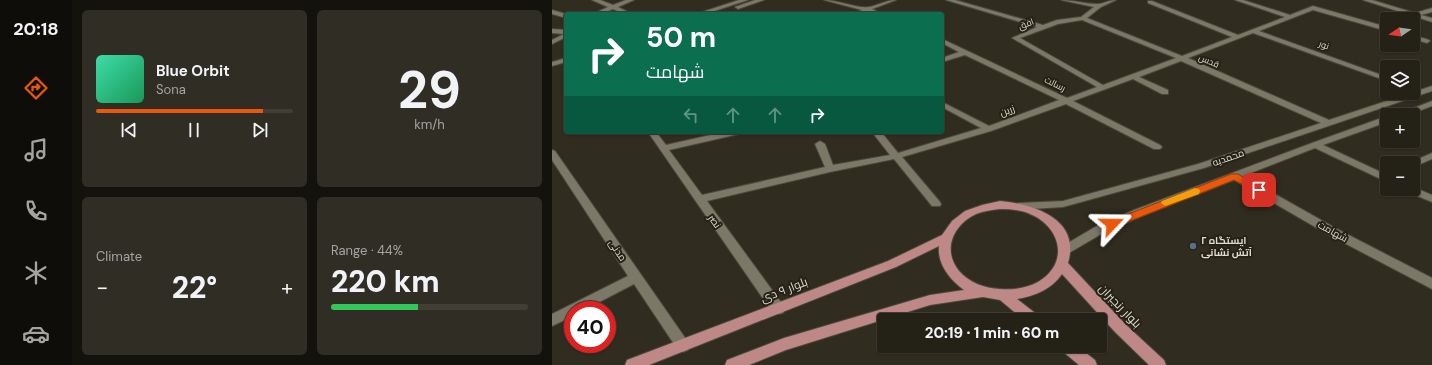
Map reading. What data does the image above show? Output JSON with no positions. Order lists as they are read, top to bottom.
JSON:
{
  "streets": {
    "main road": ["بلوار ۹ دی", "بلوار رنجبران"],
    "street": [
      "افق",
      "نور",
      "قدس",
      "رسالت",
      "زرین",
      "محمدیه",
      "نصر",
      "شهامت",
      "مدنی"
    ]
  },
  "crossings": [
    ["افق", "قدس"],
    ["افق", "زرین"],
    ["نور", "زرین"],
    ["قدس", "زرین"],
    ["قدس", "محمدیه"],
    ["رسالت", "زرین"],
    ["زرین", "نصر"],
    ["محمدیه", "شهامت"],
    ["محمدیه", "بلوار ۹ دی"],
    ["محمدیه", "بلوار رنجبران"],
    ["نصر", "بلوار ۹ دی"],
    ["مدنی", "بلوار ۹ دی"],
    ["بلوار ۹ دی", "بلوار رنجبران"]
  ],
  "places": ["ایستگاه ۲ آتش نشانی"],
  "north": "left",
  "page": {
    "tabs": "20:18",
    "tile": [
      ["29", "km/h"],
      "Climate",
      ["Range · 44%", "220 km"]
    ],
    "map_buttons": ["+", "−"],
    "turn": ["50 m", "شهامت"],
    "song": ["Blue Orbit", "Sona"],
    "heat": ["−", "22°", "+"],
    "limit": "40",
    "trip": "20:19 · 1 min · 60 m"
  }
}
